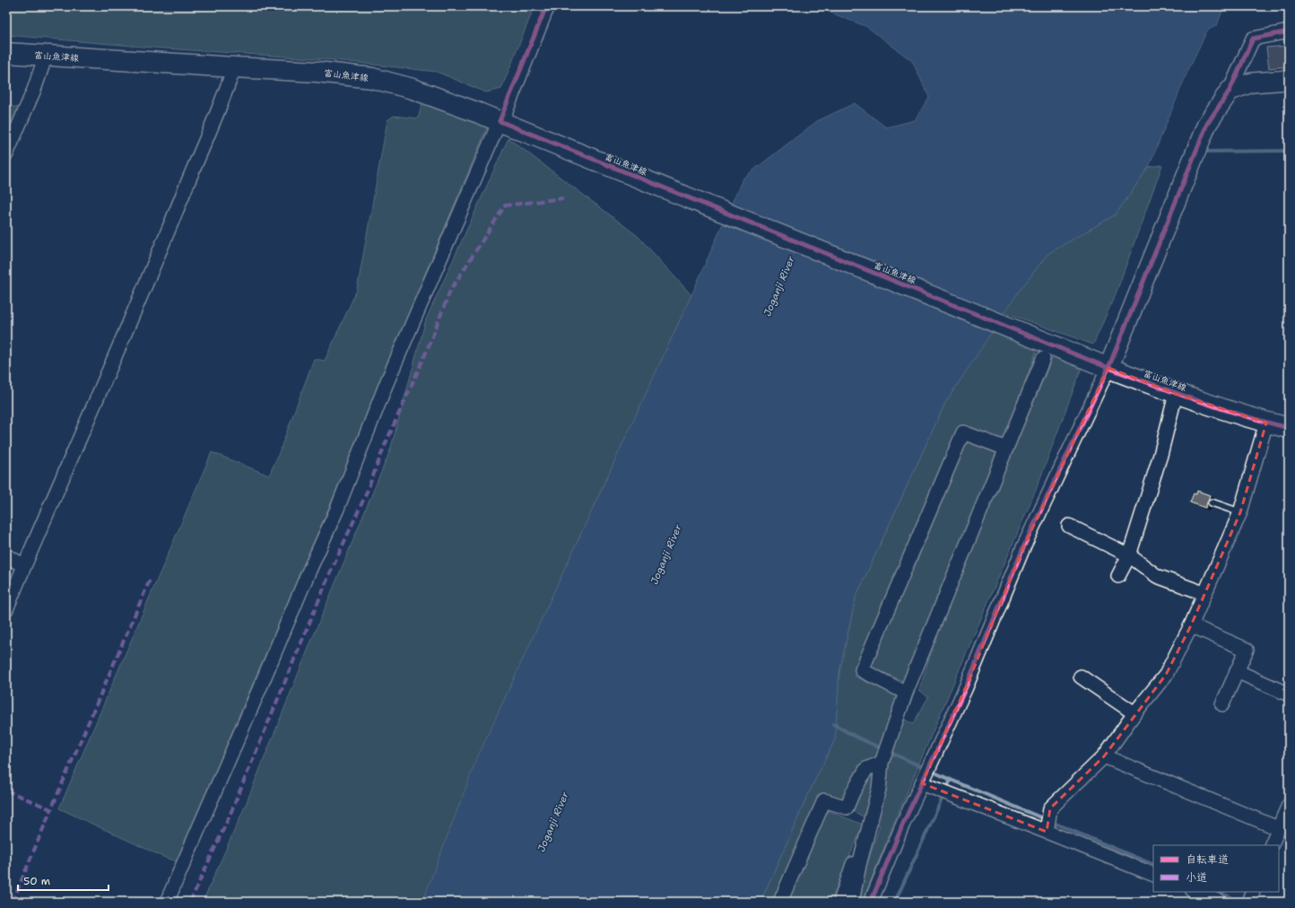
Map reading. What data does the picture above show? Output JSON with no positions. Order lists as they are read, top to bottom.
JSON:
{
  "streets": {
    "main road": ["富山魚津線"]
  },
  "water": ["Joganji River"],
  "legend": ["自転車道", "小道"],
  "scale_bar": "50 m"
}
